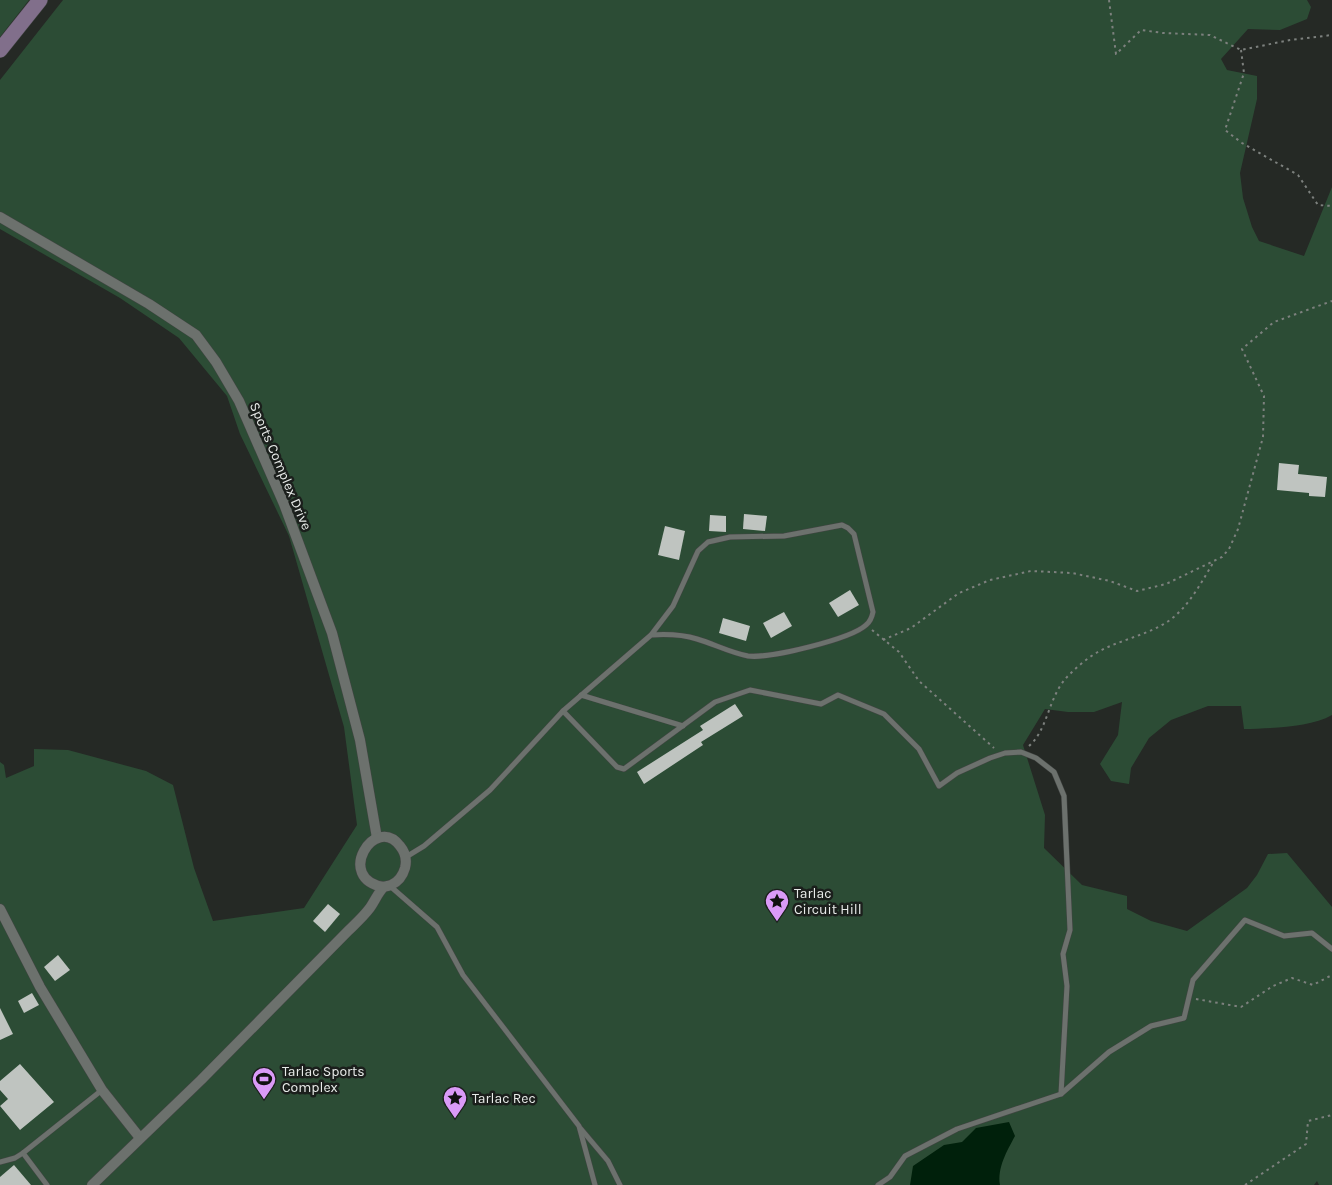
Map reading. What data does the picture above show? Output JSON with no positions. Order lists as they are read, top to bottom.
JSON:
{
  "streets": {
    "street": ["Sports Complex Drive"]
  },
  "places": {
    "place": ["Tarlac Circuit Hill", "Tarlac Rec"],
    "sports": ["Tarlac Sports Complex"]
  }
}
